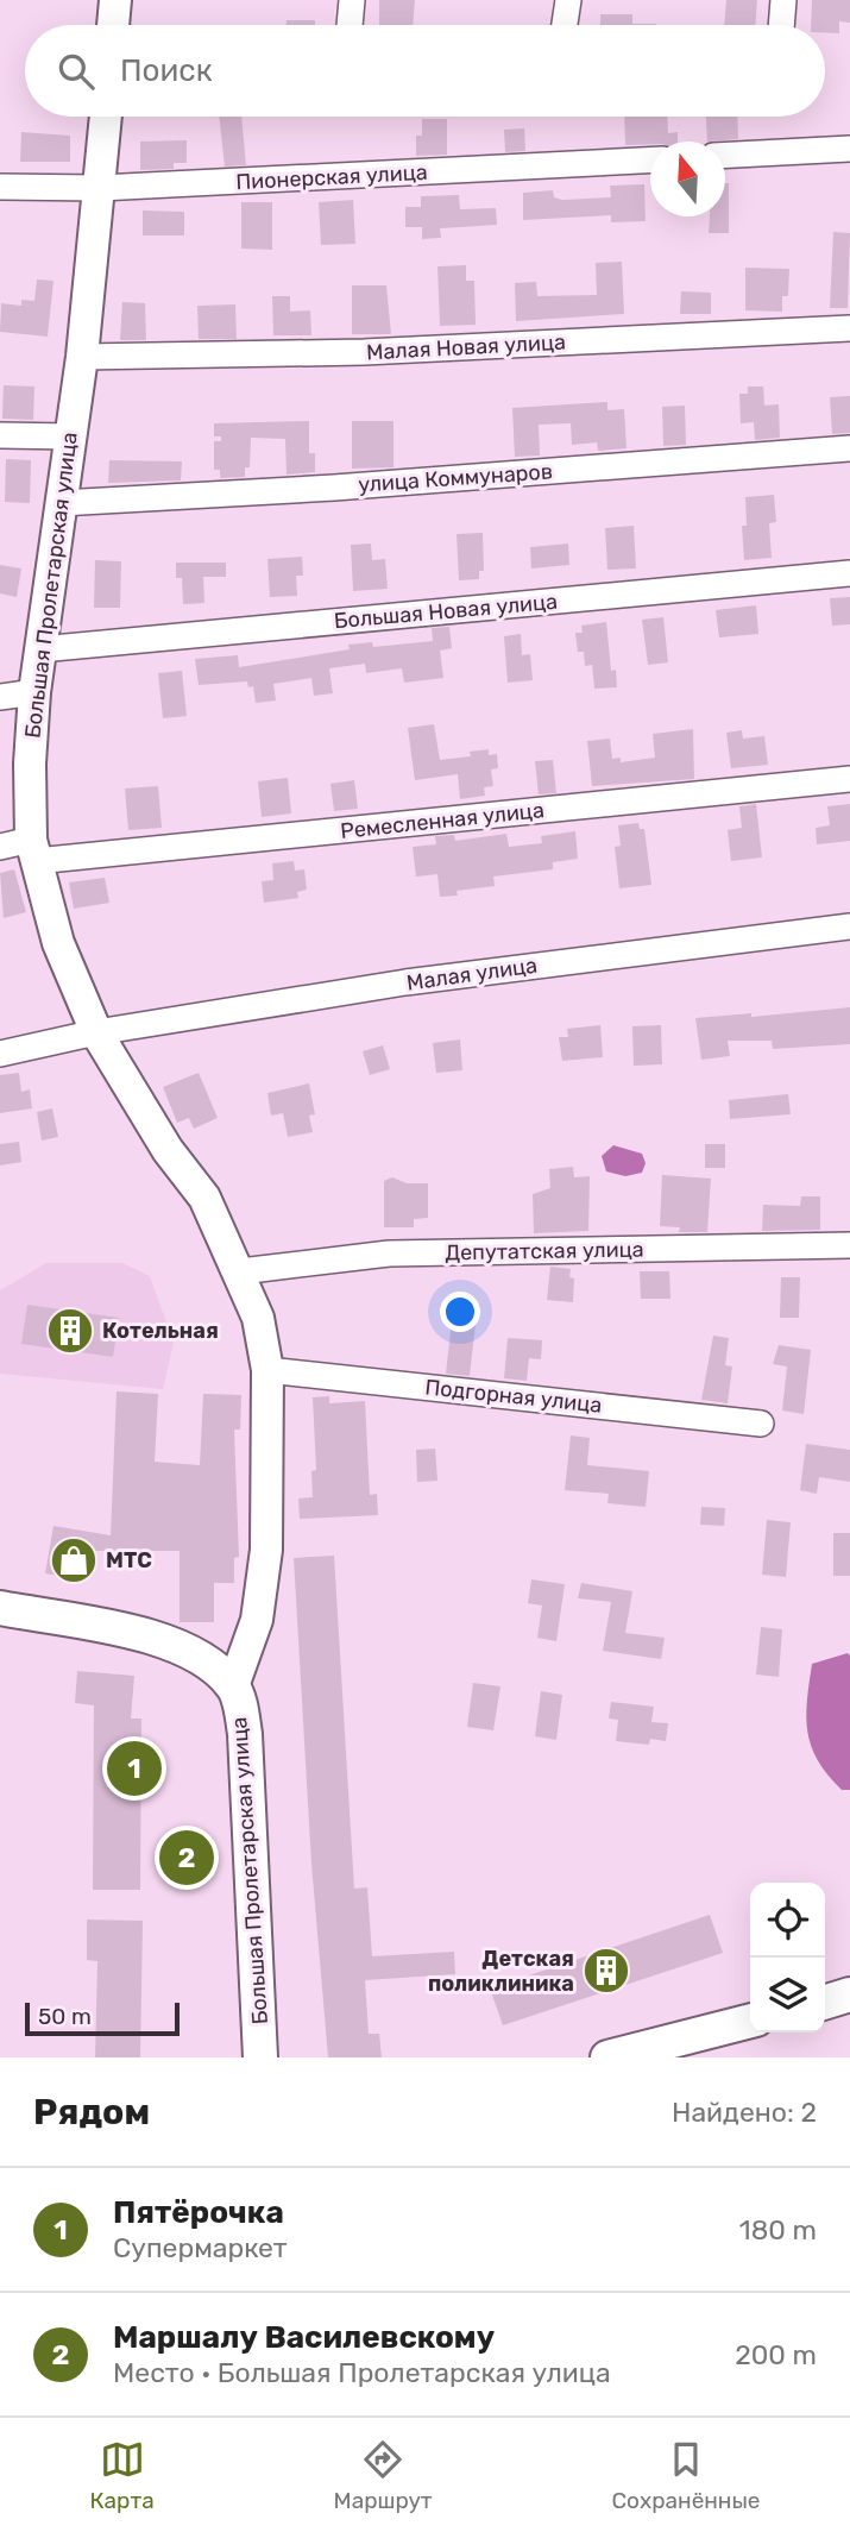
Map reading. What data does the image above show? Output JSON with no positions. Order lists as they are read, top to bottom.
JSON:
{
  "streets": {
    "main road": ["Большая Пролетарская улица"],
    "street": [
      "Пионерская улица",
      "Малая Новая улица",
      "улица Коммунаров",
      "Большая Новая улица",
      "Ремесленная улица",
      "Малая улица",
      "Депутатская улица",
      "Подгорная улица"
    ]
  },
  "crossings": [
    ["Пионерская улица", "Большая Пролетарская улица"],
    ["Малая Новая улица", "Большая Пролетарская улица"],
    ["улица Коммунаров", "Большая Пролетарская улица"],
    ["Большая Пролетарская улица", "Большая Новая улица"],
    ["Большая Пролетарская улица", "Ремесленная улица"],
    ["Большая Пролетарская улица", "Малая улица"],
    ["Большая Пролетарская улица", "Депутатская улица"],
    ["Большая Пролетарская улица", "Подгорная улица"]
  ],
  "places": {
    "building": ["Котельная", "Детская поликлиника"],
    "shop": ["МТС"]
  },
  "scale_bar": "50 m",
  "north": "top",
  "page": {
    "search": "Поиск",
    "pins": ["1", "2"],
    "scale": "50 m",
    "heading": ["Рядом", "Найдено: 2"],
    "list": [
      {
        "mark": "1",
        "name": "Пятёрочка",
        "note": "Супермаркет",
        "value": "180 m"
      },
      {
        "mark": "2",
        "name": "Маршалу Василевскому",
        "note": "Место · Большая Пролетарская улица",
        "value": "200 m"
      }
    ],
    "nav": ["Карта", "Маршрут", "Сохранённые"]
  }
}
